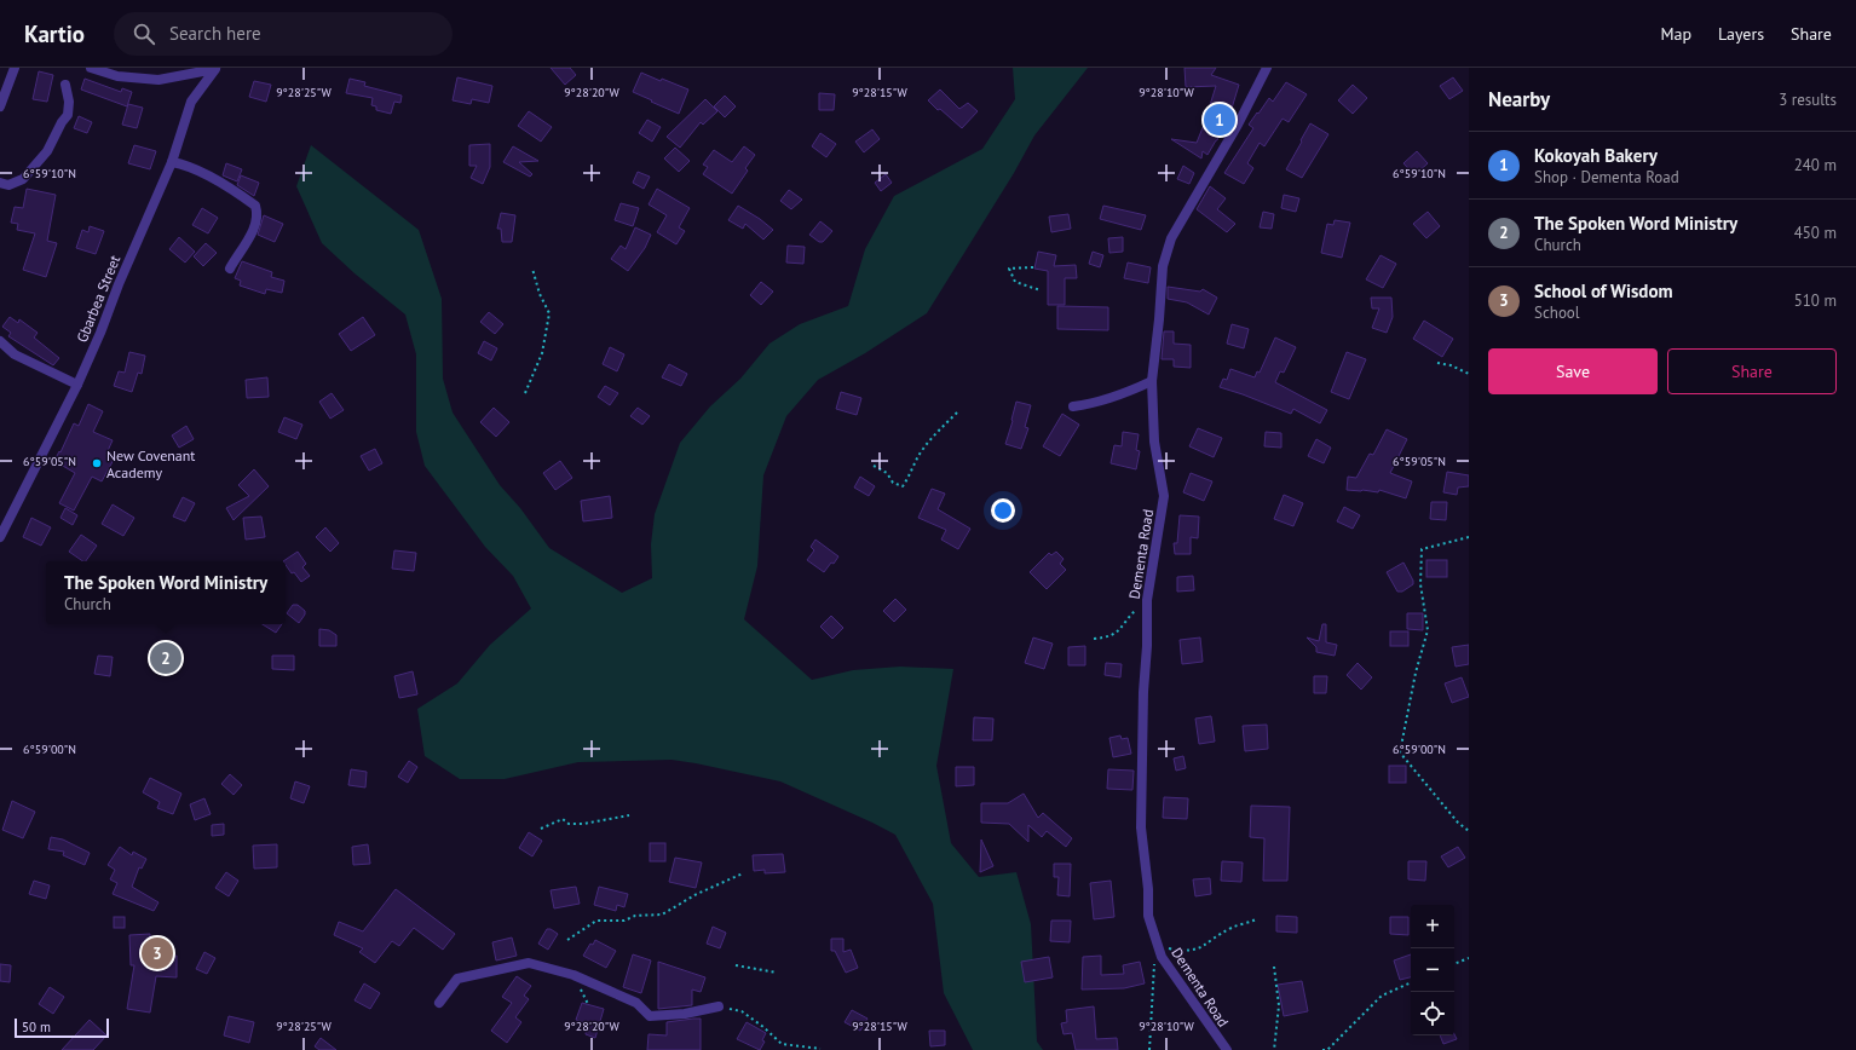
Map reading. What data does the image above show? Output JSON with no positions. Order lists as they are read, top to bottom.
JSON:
{
  "streets": {
    "street": ["Gbarbea Street", "Dementa Road"]
  },
  "places": ["New Covenant Academy"],
  "scale_bar": "50 m",
  "page": {
    "header": "Kartio",
    "search": "Search here",
    "nav": ["Map", "Layers", "Share"],
    "heading": ["Nearby", "3 results"],
    "pins": ["1", "2", "3"],
    "list": [
      {
        "mark": "1",
        "name": "Kokoyah Bakery",
        "note": "Shop · Dementa Road",
        "value": "240 m"
      },
      {
        "mark": "2",
        "name": "The Spoken Word Ministry",
        "note": "Church",
        "value": "450 m"
      },
      {
        "mark": "3",
        "name": "School of Wisdom",
        "note": "School",
        "value": "510 m"
      }
    ],
    "buttons": ["Save", "Share"],
    "popup": ["The Spoken Word Ministry", "Church"],
    "map_buttons": ["+", "−"],
    "scale": "50 m"
  },
  "coordinates": [
    "9°28'25\"W",
    "9°28'20\"W",
    "9°28'15\"W",
    "9°28'10\"W",
    "6°59'10\"N",
    "6°59'05\"N",
    "6°59'00\"N"
  ]
}
